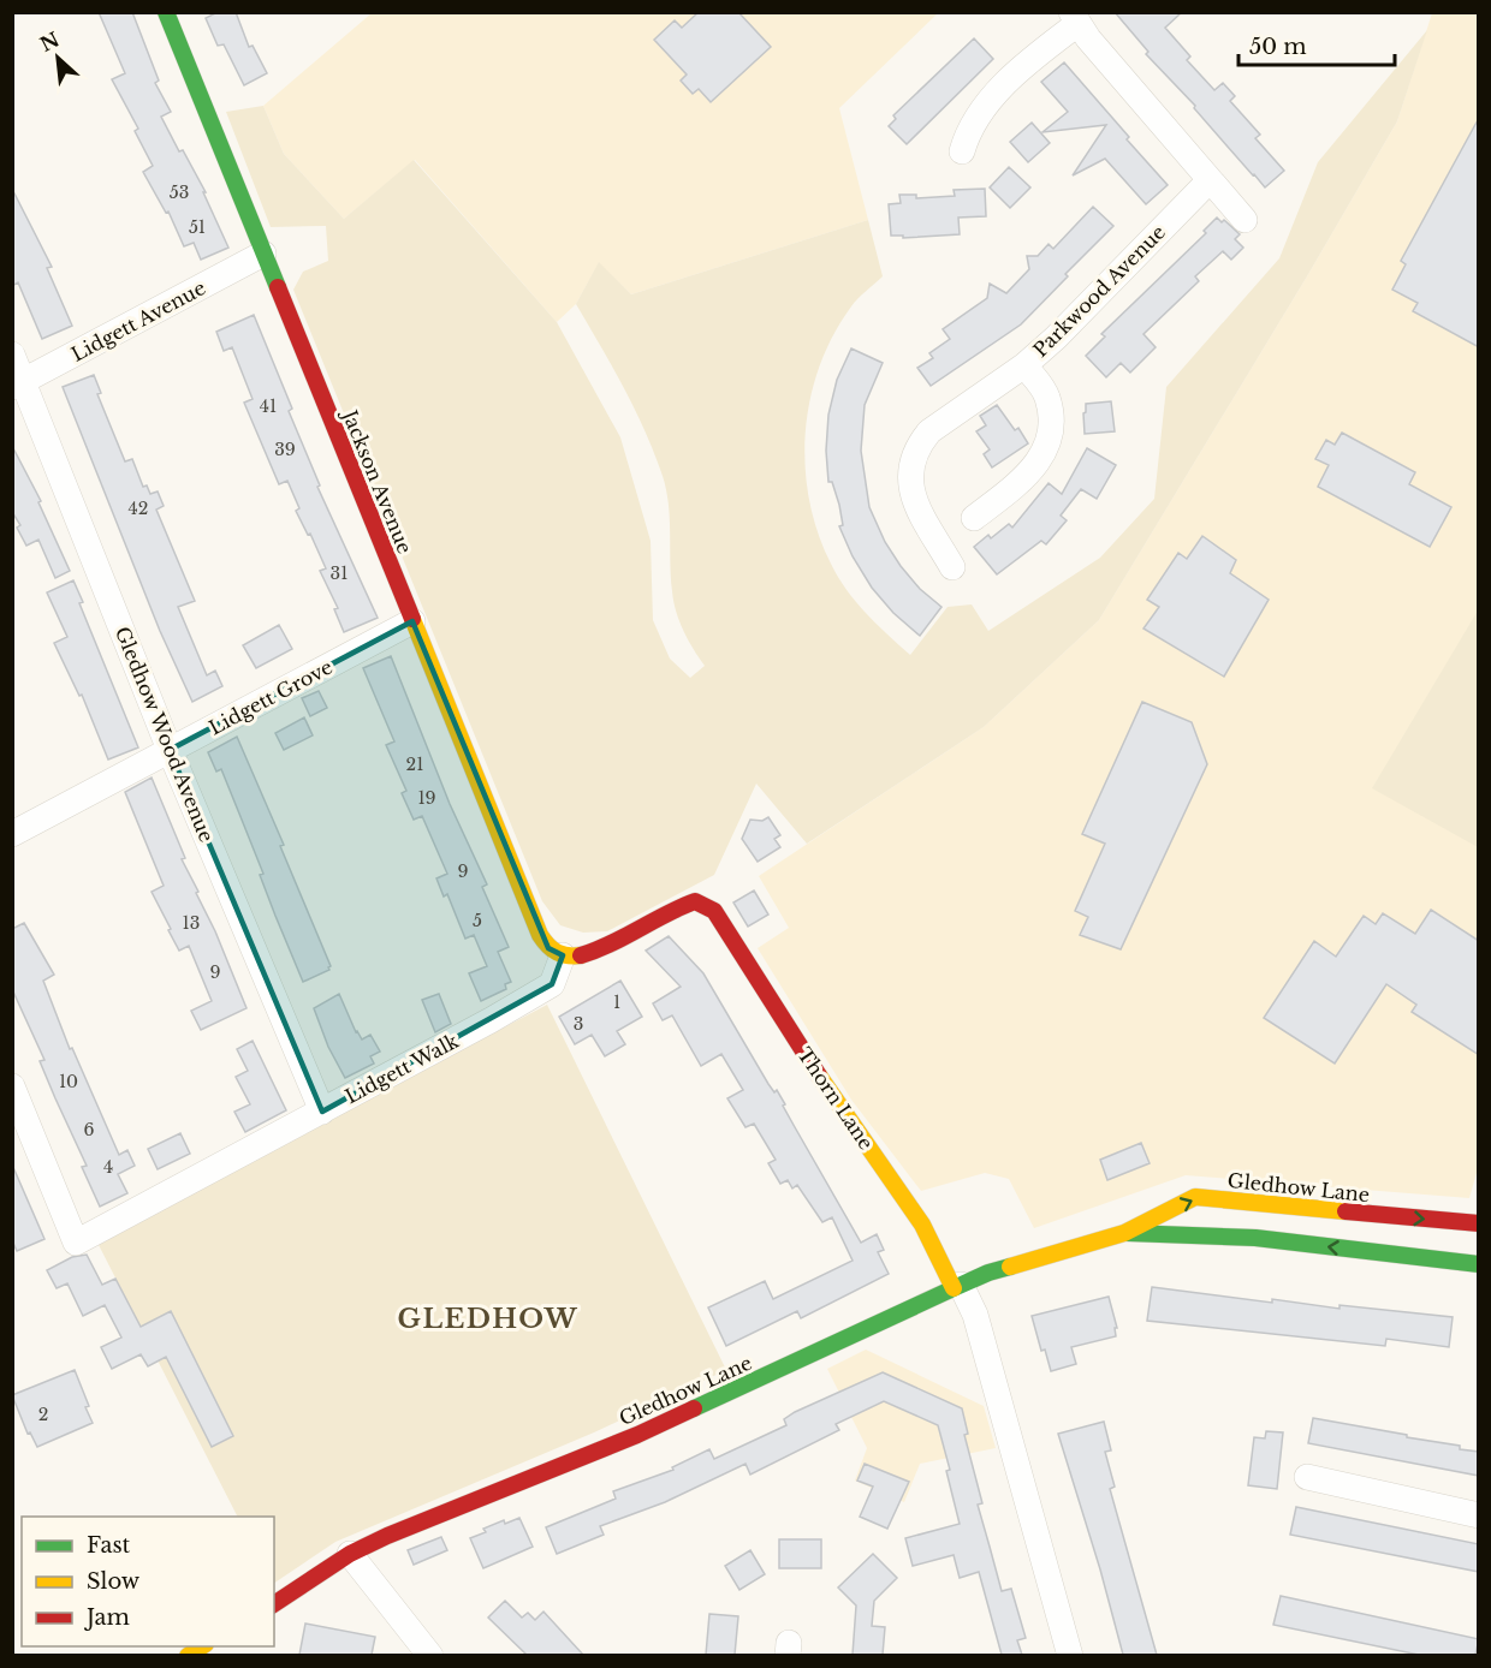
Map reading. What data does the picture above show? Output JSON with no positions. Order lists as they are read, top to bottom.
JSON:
{
  "streets": {
    "street": [
      "Parkwood Avenue",
      "Lidgett Avenue",
      "Jackson Avenue",
      "Lidgett Grove",
      "Gledhow Wood Avenue",
      "Lidgett Walk",
      "Thorn Lane",
      "Gledhow Lane"
    ]
  },
  "crossings": [
    ["Lidgett Avenue", "Jackson Avenue"],
    ["Lidgett Avenue", "Gledhow Wood Avenue"],
    ["Jackson Avenue", "Lidgett Grove"],
    ["Jackson Avenue", "Lidgett Walk"],
    ["Jackson Avenue", "Thorn Lane"],
    ["Lidgett Grove", "Gledhow Wood Avenue"],
    ["Gledhow Wood Avenue", "Lidgett Walk"],
    ["Lidgett Walk", "Thorn Lane"],
    ["Thorn Lane", "Gledhow Lane"]
  ],
  "districts": ["GLEDHOW"],
  "house_numbers": [
    "53",
    "51",
    "41",
    "39",
    "42",
    "31",
    "21",
    "19",
    "9",
    "5",
    "13",
    "9",
    "1",
    "3",
    "10",
    "6",
    "4",
    "2"
  ],
  "legend": ["Fast", "Slow", "Jam"],
  "scale_bar": "50 m",
  "north": "top left"
}
